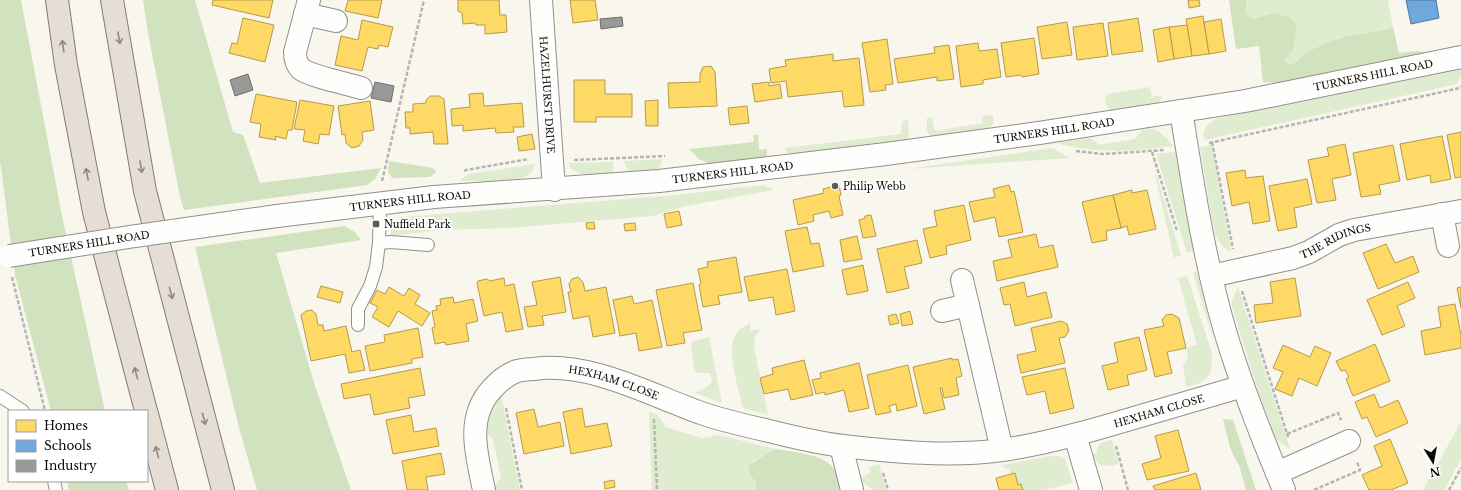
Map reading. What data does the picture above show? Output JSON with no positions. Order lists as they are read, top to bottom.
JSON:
{
  "streets": {
    "street": [
      "TURNERS HILL ROAD",
      "HAZELHURST DRIVE",
      "THE RIDINGS",
      "HEXHAM CLOSE"
    ]
  },
  "crossings": [
    ["TURNERS HILL ROAD", "HAZELHURST DRIVE"]
  ],
  "places": {
    "other": ["Philip Webb"],
    "transit": ["Nuffield Park"]
  },
  "legend": ["Homes", "Schools", "Industry"],
  "north": "bottom"
}
